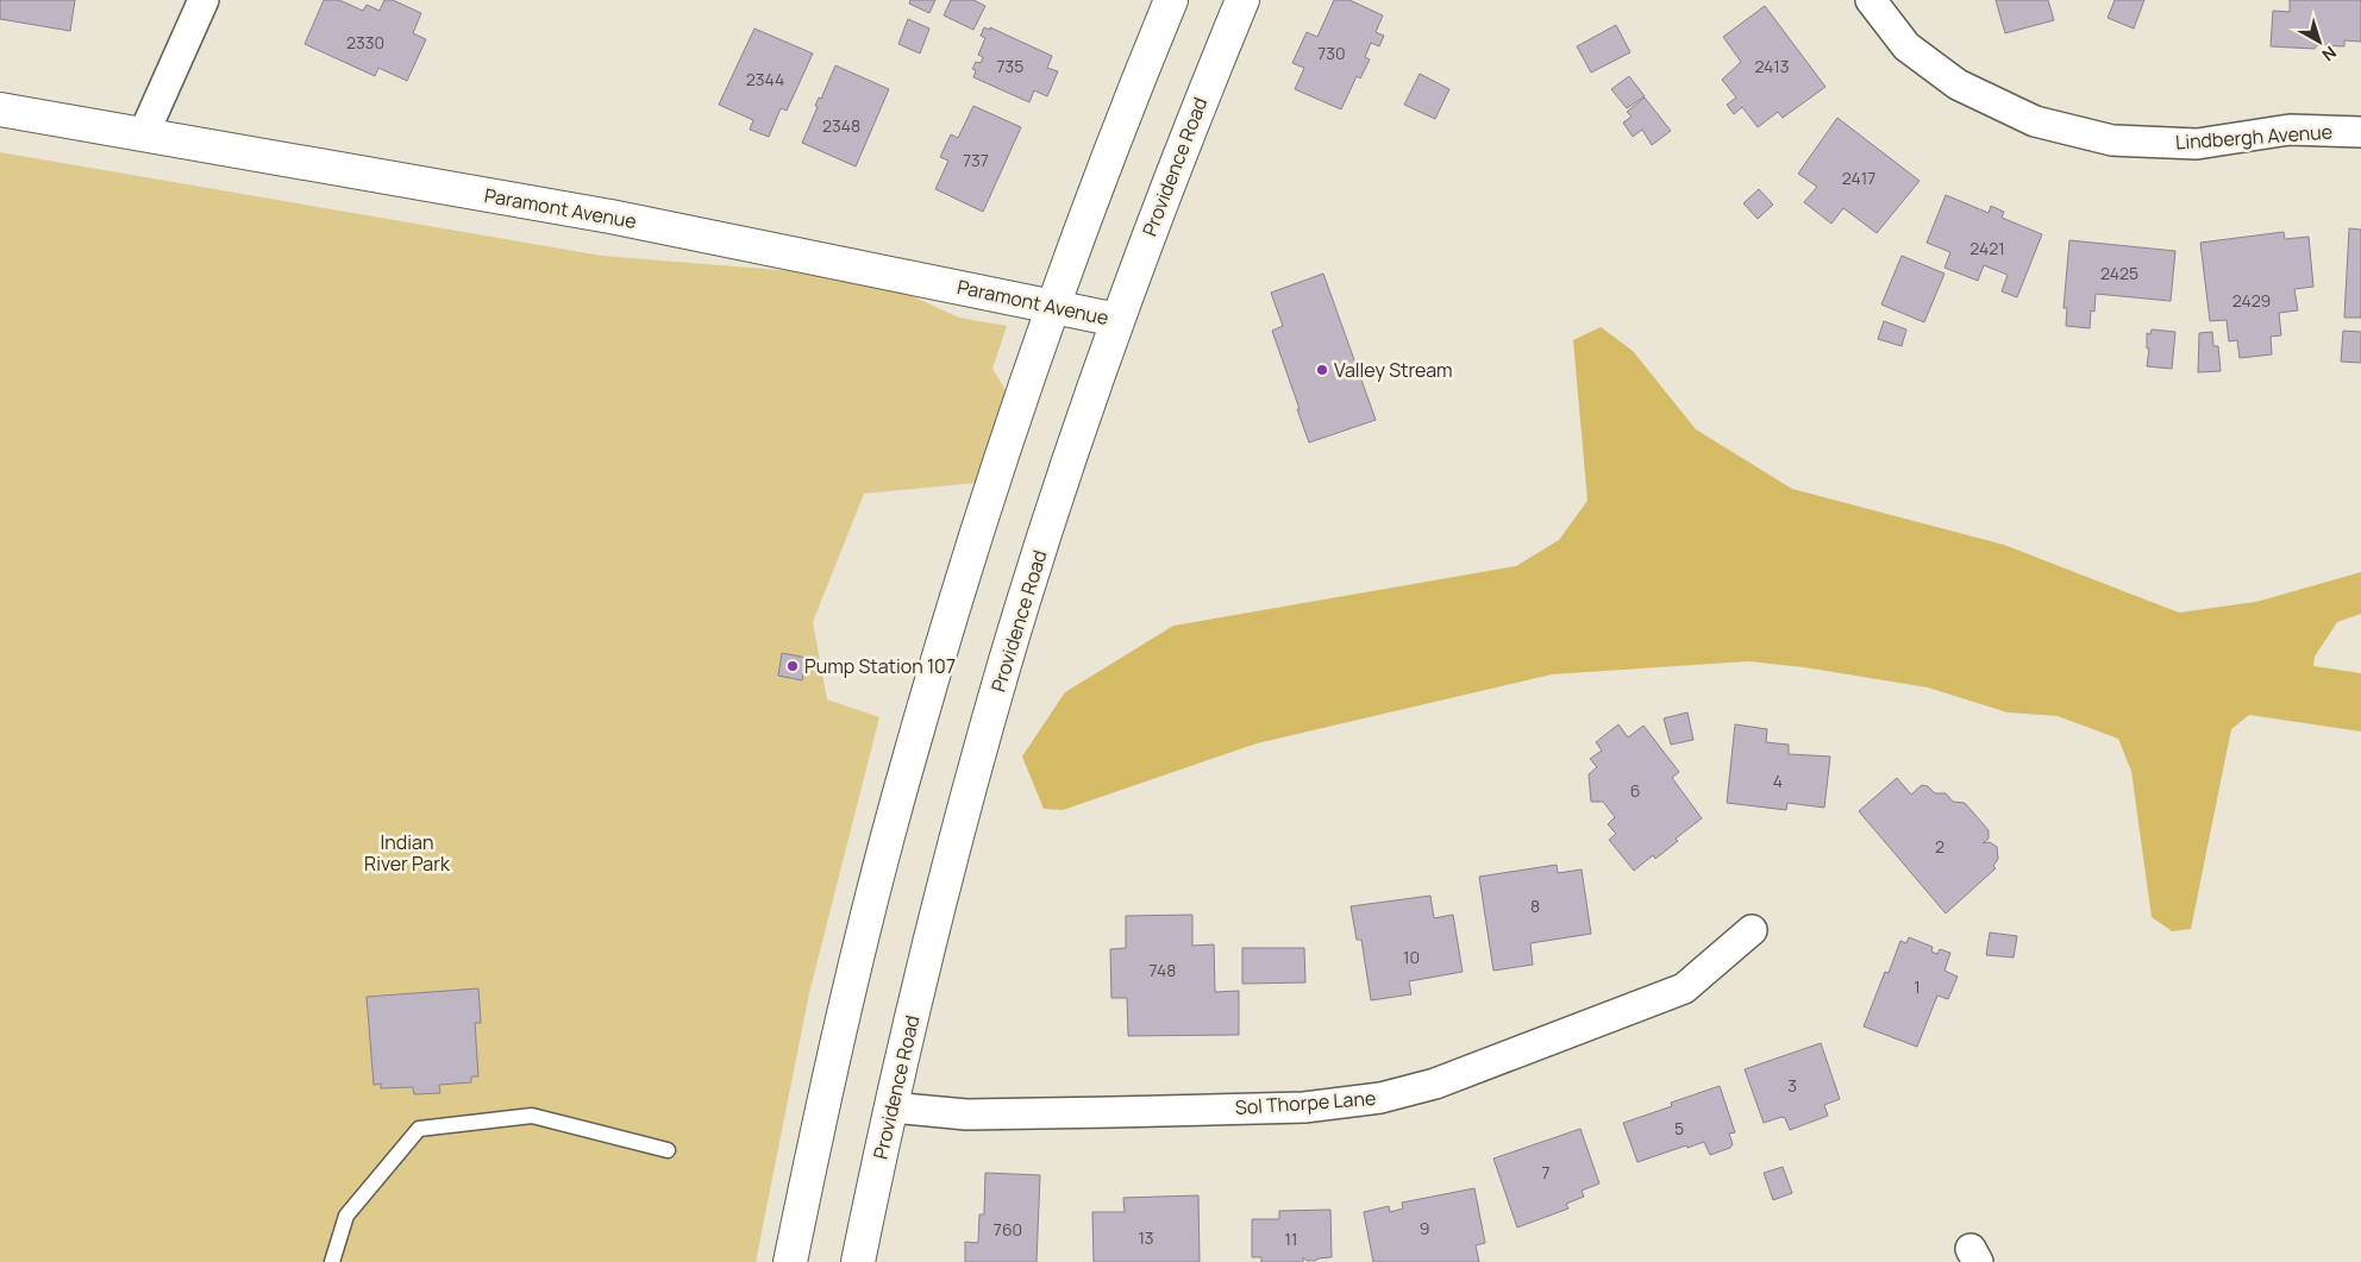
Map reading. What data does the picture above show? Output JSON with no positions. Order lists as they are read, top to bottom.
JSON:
{
  "streets": {
    "main road": ["Providence Road", "Paramont Avenue"],
    "street": ["Lindbergh Avenue", "Sol Thorpe Lane"]
  },
  "crossings": [
    ["Providence Road", "Paramont Avenue"],
    ["Providence Road", "Sol Thorpe Lane"]
  ],
  "parks": ["Indian River Park"],
  "places": ["Valley Stream", "Pump Station 107"],
  "house_numbers": [
    "2330",
    "730",
    "735",
    "2413",
    "2344",
    "2348",
    "737",
    "2417",
    "2421",
    "2425",
    "2429",
    "4",
    "6",
    "2",
    "8",
    "10",
    "748",
    "1",
    "3",
    "5",
    "7",
    "9",
    "760",
    "13",
    "11"
  ],
  "north": "bottom right"
}
